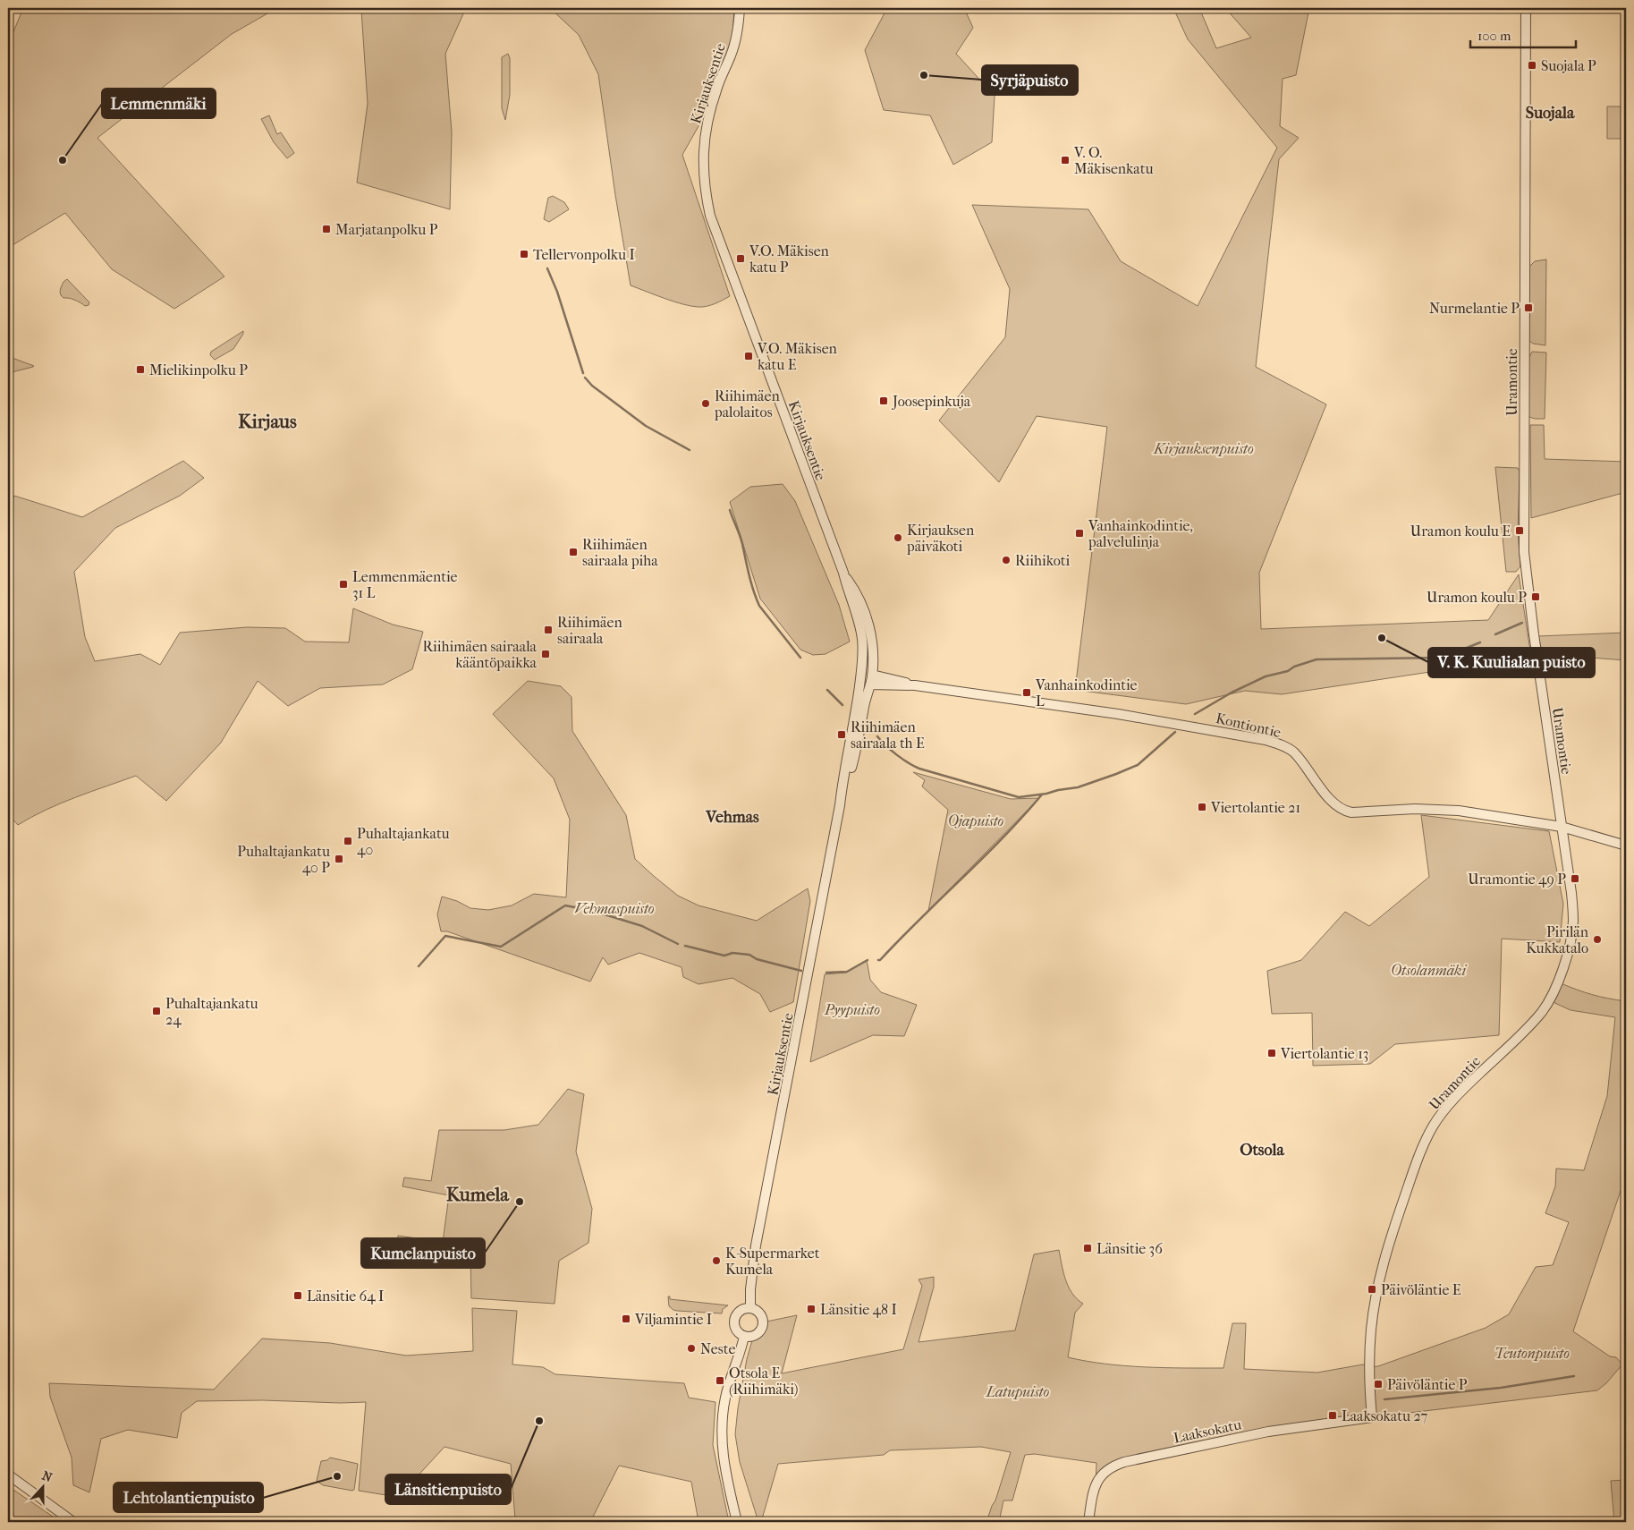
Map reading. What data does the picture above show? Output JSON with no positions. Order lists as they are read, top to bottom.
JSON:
{
  "streets": {
    "street": [
      "Kirjauksentie",
      "Uramontie",
      "Kontiontie",
      "Laaksokatu"
    ]
  },
  "crossings": [
    ["Kirjauksentie", "Kontiontie"],
    ["Uramontie", "Kontiontie"],
    ["Uramontie", "Laaksokatu"]
  ],
  "districts": [
    "Suojala",
    "Kirjaus",
    "Vehmas",
    "Otsola",
    "Kumela"
  ],
  "parks": [
    "Kirjauksenpuisto",
    "Ojapuisto",
    "Vehmaspuisto",
    "Otsolanmäki",
    "Pyypuisto",
    "Teutonpuisto",
    "Latupuisto"
  ],
  "places": {
    "transit": [
      "Suojala P",
      "V. O. Mäkisenkatu",
      "Marjatanpolku P",
      "Tellervonpolku I",
      "V.O. Mäkisen katu P",
      "Nurmelantie P",
      "V.O. Mäkisen katu E",
      "Mielikinpolku P",
      "Joosepinkuja",
      "Uramon koulu E",
      "Vanhainkodintie, palvelulinja",
      "Riihimäen sairaala piha",
      "Lemmenmäentie 31 L",
      "Uramon koulu P",
      "Riihimäen sairaala",
      "Riihimäen sairaala kääntöpaikka",
      "Vanhainkodintie L",
      "Riihimäen sairaala th E",
      "Viertolantie 21",
      "Puhaltajankatu 40",
      "Puhaltajankatu 40 P",
      "Uramontie 49 P",
      "Puhaltajankatu 24",
      "Viertolantie 13",
      "Länsitie 36",
      "Päivöläntie E",
      "Länsitie 64 I",
      "Länsitie 48 I",
      "Viljamintie I",
      "Otsola E (Riihimäki)",
      "Päivöläntie P",
      "Laaksokatu 27"
    ],
    "other": [
      "Syrjäpuisto",
      "Lemmenmäki",
      "Riihimäen palolaitos",
      "Kirjauksen päiväkoti",
      "Riihikoti",
      "V. K. Kuulialan puisto",
      "Pirilän Kukkatalo",
      "Kumelanpuisto",
      "K-Supermarket Kumela",
      "Neste",
      "Länsitienpuisto",
      "Lehtolantienpuisto"
    ]
  },
  "scale_bar": "100 m",
  "north": "top"
}
